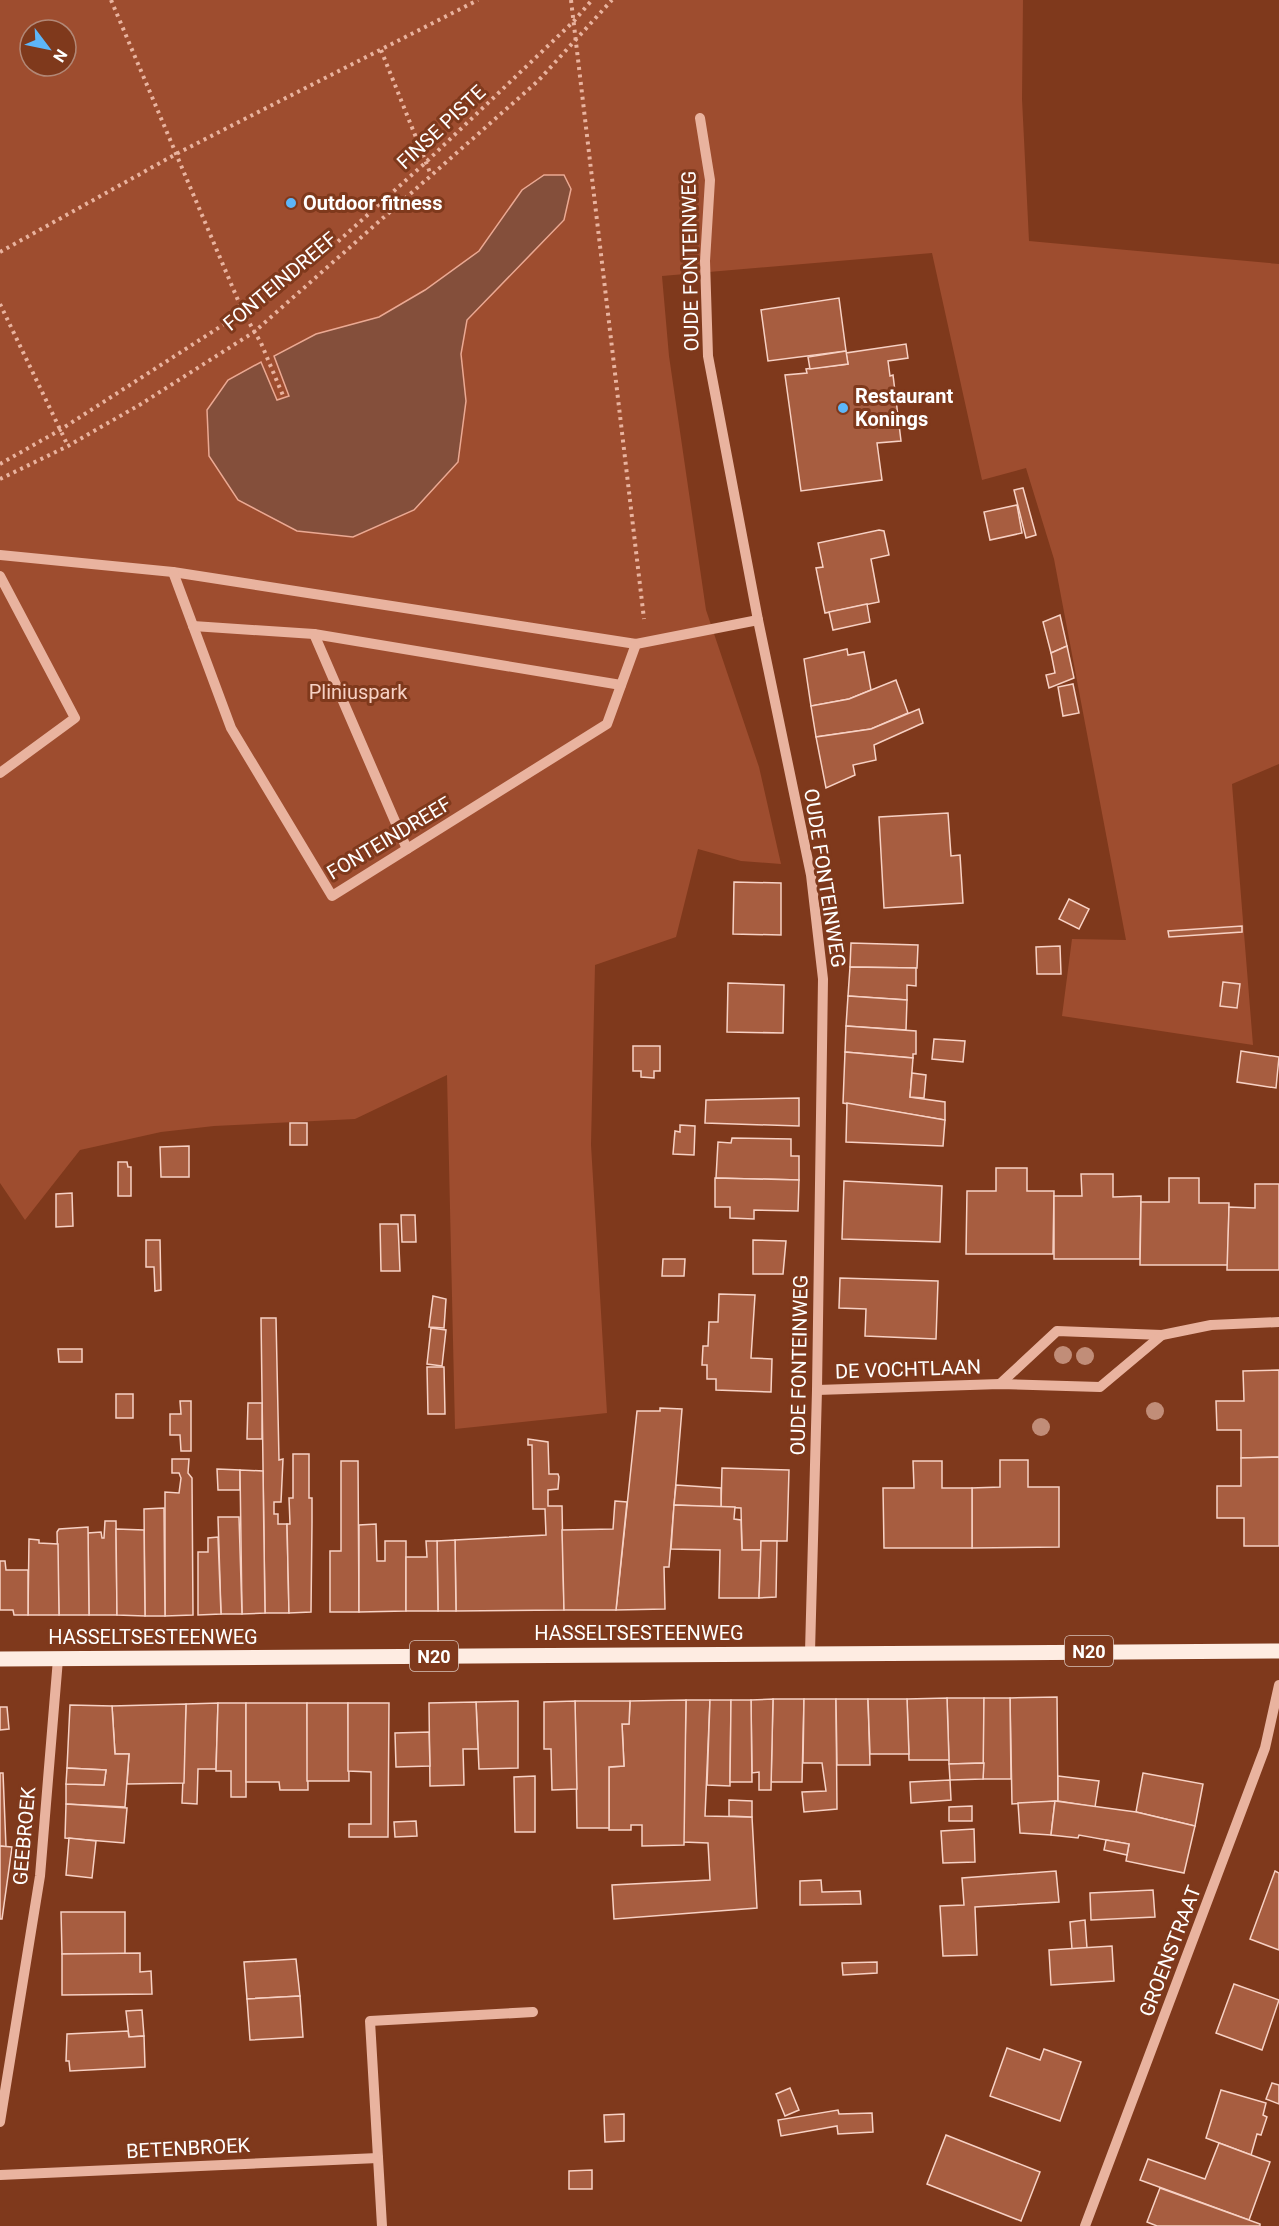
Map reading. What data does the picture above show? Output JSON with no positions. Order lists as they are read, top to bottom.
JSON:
{
  "streets": {
    "main road": ["HASSELTSESTEENWEG", "N20"],
    "street": [
      "OUDE FONTEINWEG",
      "FONTEINDREEF",
      "DE VOCHTLAAN",
      "GEEBROEK",
      "GROENSTRAAT",
      "BETENBROEK"
    ],
    "path": ["FINSE PISTE"]
  },
  "crossings": [
    ["OUDE FONTEINWEG", "DE VOCHTLAAN"],
    ["OUDE FONTEINWEG", "HASSELTSESTEENWEG"],
    ["HASSELTSESTEENWEG", "GEEBROEK"]
  ],
  "parks": ["Pliniuspark"],
  "places": ["Outdoor fitness", "Restaurant Konings"],
  "north": "bottom right"
}
